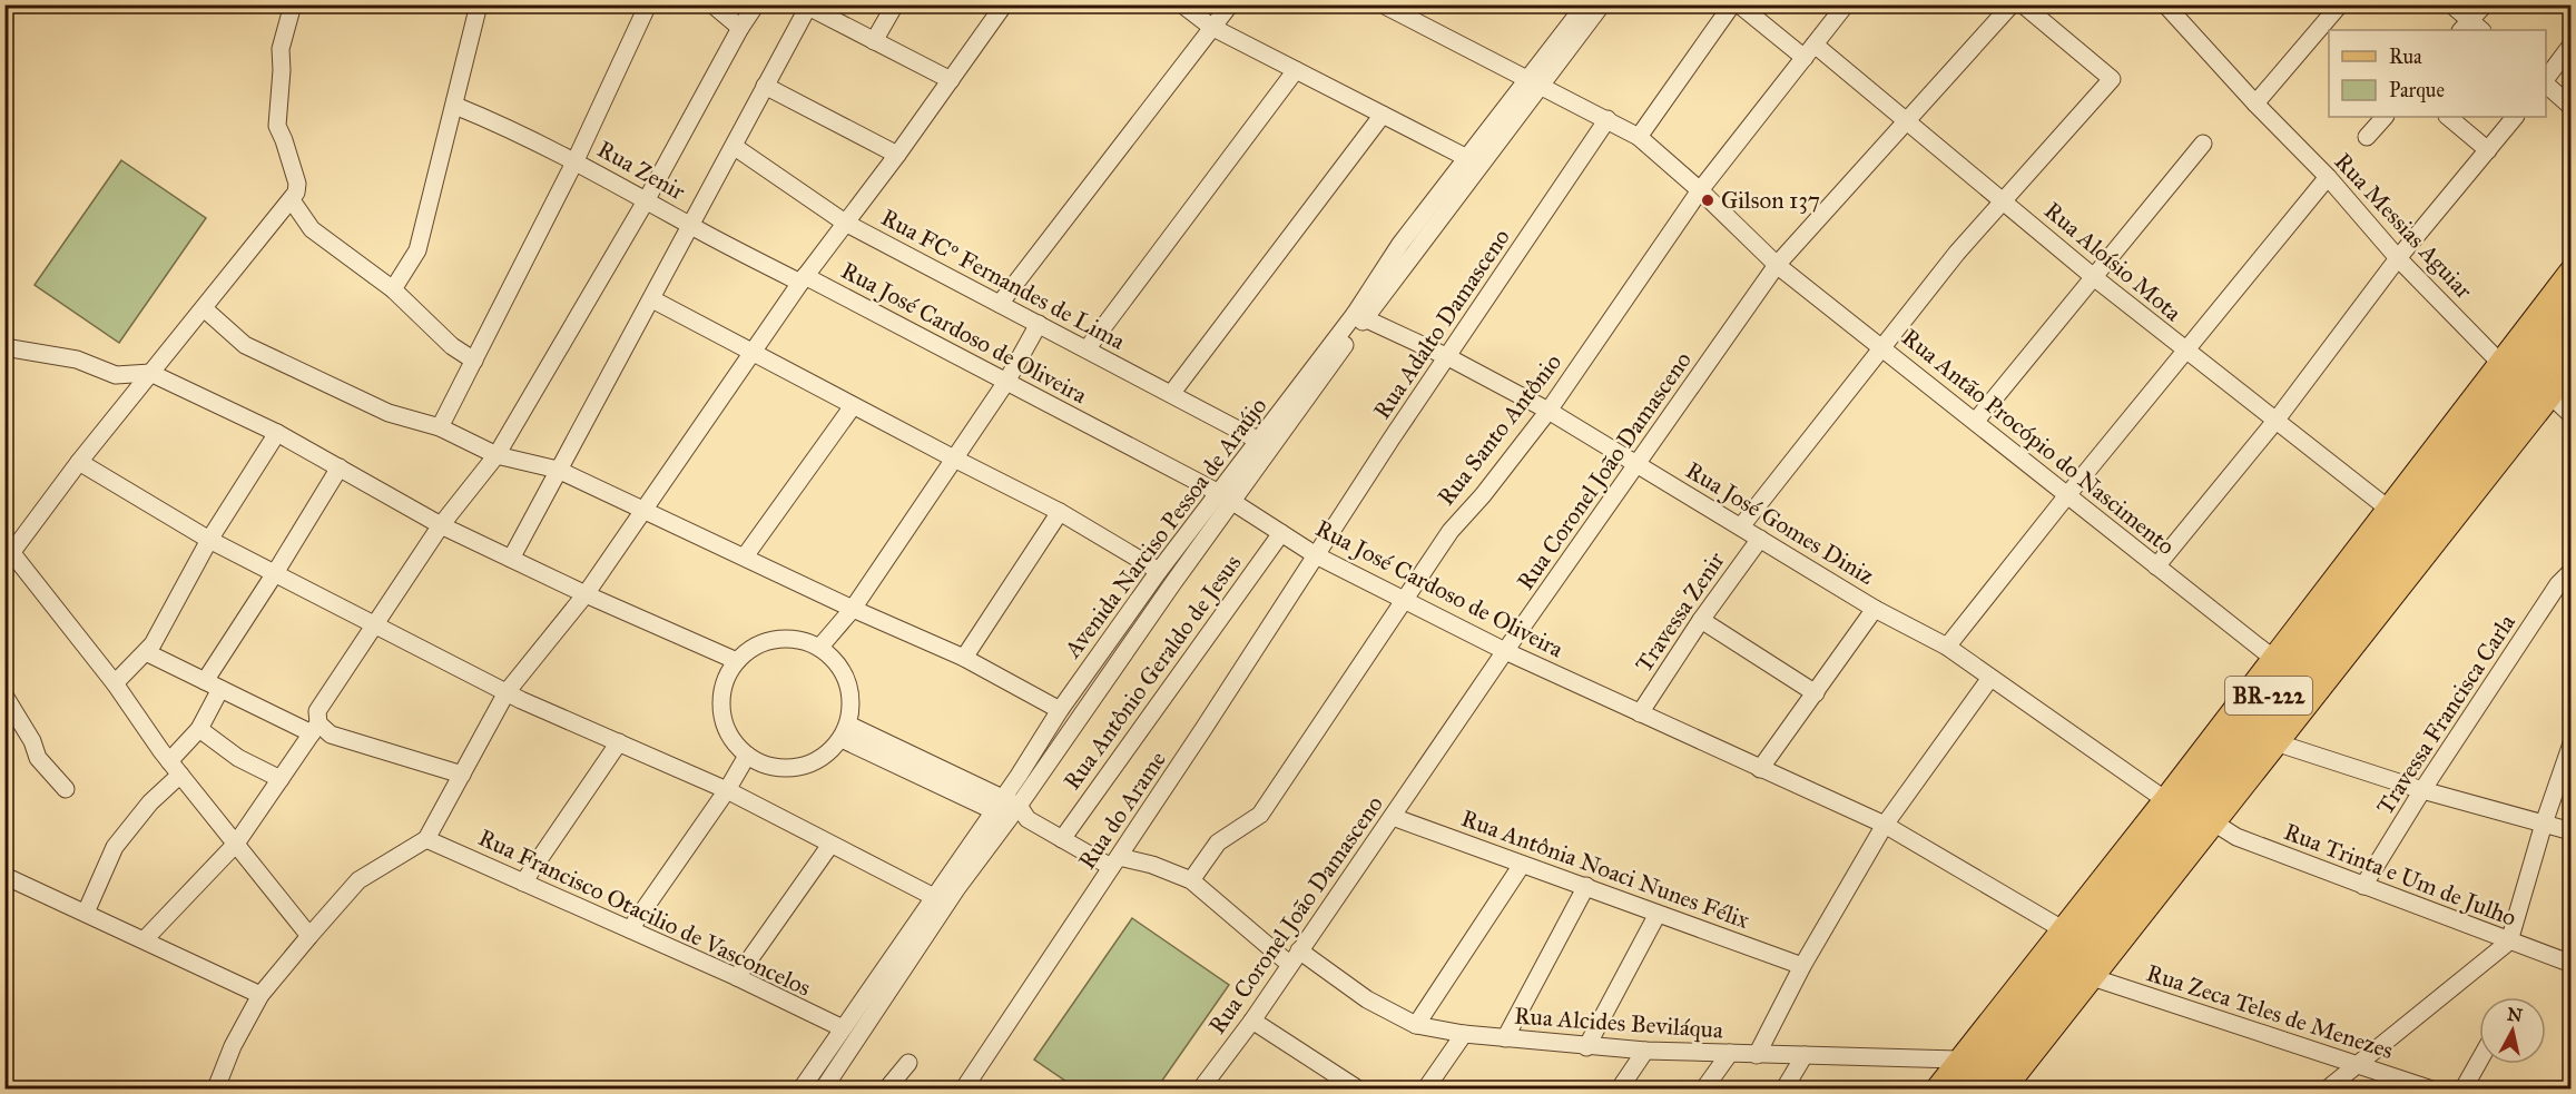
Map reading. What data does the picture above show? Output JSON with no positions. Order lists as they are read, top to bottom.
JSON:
{
  "streets": {
    "highway": ["BR-222"],
    "street": [
      "Rua Zenir",
      "Rua Messias Aguiar",
      "Rua Aloísio Mota",
      "Rua FCº Fernandes de Lima",
      "Rua Adalto Damasceno",
      "Rua José Cardoso de Oliveira",
      "Rua Santo Antônio",
      "Rua Antão Procópio do Nascimento",
      "Rua Coronel João Damasceno",
      "Rua José Gomes Diniz",
      "Avenida Narciso Pessoa de Araújo",
      "Travessa Zenir",
      "Rua Antônio Geraldo de Jesus",
      "Travessa Francisca Carla",
      "Rua do Arame",
      "Rua Antônia Noaci Nunes Félix",
      "Rua Trinta e Um de Julho",
      "Rua Francisco Otacilio de Vasconcelos",
      "Rua Zeca Teles de Menezes",
      "Rua Alcides Beviláqua"
    ]
  },
  "crossings": [
    ["Rua Zenir", "Rua José Cardoso de Oliveira"],
    ["Rua Aloísio Mota", "Rua Santo Antônio"],
    ["Rua Aloísio Mota", "Rua Coronel João Damasceno"],
    ["Rua FCº Fernandes de Lima", "Avenida Narciso Pessoa de Araújo"],
    ["Rua Adalto Damasceno", "Rua José Cardoso de Oliveira"],
    ["Rua Adalto Damasceno", "Rua Antão Procópio do Nascimento"],
    ["Rua Adalto Damasceno", "Rua José Gomes Diniz"],
    ["Rua Adalto Damasceno", "Rua do Arame"],
    ["Rua José Cardoso de Oliveira", "Rua Santo Antônio"],
    ["Rua José Cardoso de Oliveira", "Rua Coronel João Damasceno"],
    ["Rua José Cardoso de Oliveira", "Avenida Narciso Pessoa de Araújo"],
    ["Rua José Cardoso de Oliveira", "Travessa Zenir"],
    ["Rua José Cardoso de Oliveira", "Rua Antônio Geraldo de Jesus"],
    ["Rua José Cardoso de Oliveira", "Rua do Arame"],
    ["Rua Santo Antônio", "Rua Antão Procópio do Nascimento"],
    ["Rua Santo Antônio", "Rua José Gomes Diniz"],
    ["Rua Santo Antônio", "Rua Alcides Beviláqua"],
    ["Rua Antão Procópio do Nascimento", "Rua Coronel João Damasceno"],
    ["Rua Antão Procópio do Nascimento", "Avenida Narciso Pessoa de Araújo"],
    ["Rua Coronel João Damasceno", "Rua José Gomes Diniz"],
    ["Rua Coronel João Damasceno", "Rua Antônia Noaci Nunes Félix"],
    ["Rua Coronel João Damasceno", "Rua Alcides Beviláqua"],
    ["Rua José Gomes Diniz", "Avenida Narciso Pessoa de Araújo"],
    ["Rua José Gomes Diniz", "Travessa Zenir"],
    ["Avenida Narciso Pessoa de Araújo", "Rua Francisco Otacilio de Vasconcelos"],
    ["Avenida Narciso Pessoa de Araújo", "Rua Alcides Beviláqua"],
    ["Rua Antônio Geraldo de Jesus", "Rua Alcides Beviláqua"],
    ["BR-222", "Rua Trinta e Um de Julho"],
    ["BR-222", "Rua Zeca Teles de Menezes"],
    ["Travessa Francisca Carla", "Rua Trinta e Um de Julho"],
    ["Rua do Arame", "Rua Alcides Beviláqua"]
  ],
  "places": ["Gilson 137"],
  "legend": ["Rua", "Parque"],
  "north": "top"
}
